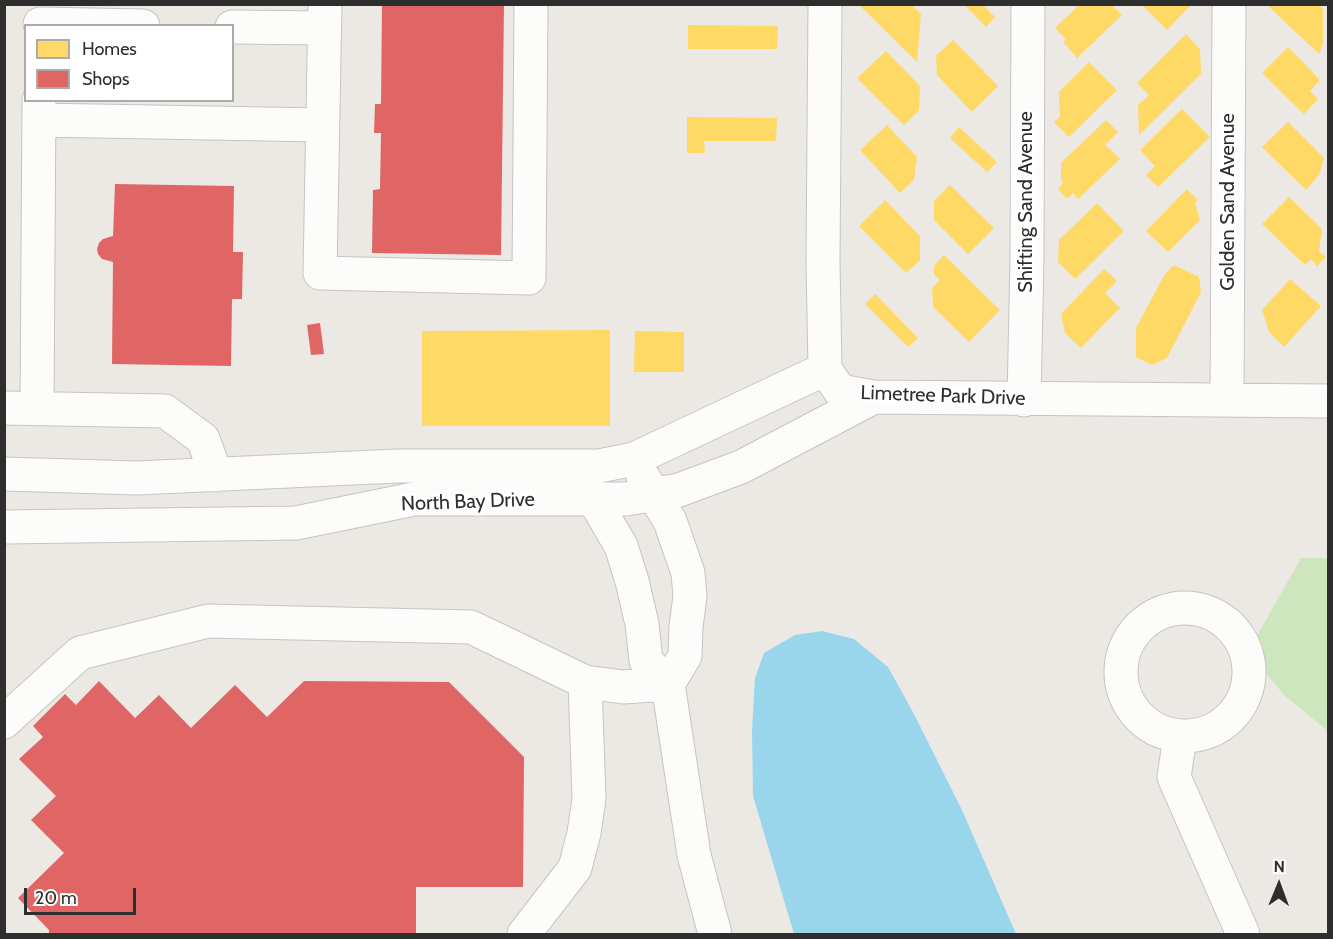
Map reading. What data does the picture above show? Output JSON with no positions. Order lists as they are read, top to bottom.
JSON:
{
  "streets": {
    "street": [
      "Shifting Sand Avenue",
      "Golden Sand Avenue",
      "Limetree Park Drive",
      "North Bay Drive"
    ]
  },
  "crossings": [
    ["Shifting Sand Avenue", "Limetree Park Drive"],
    ["Golden Sand Avenue", "Limetree Park Drive"],
    ["Limetree Park Drive", "North Bay Drive"]
  ],
  "legend": ["Homes", "Shops"],
  "scale_bar": "20 m",
  "north": "top"
}
